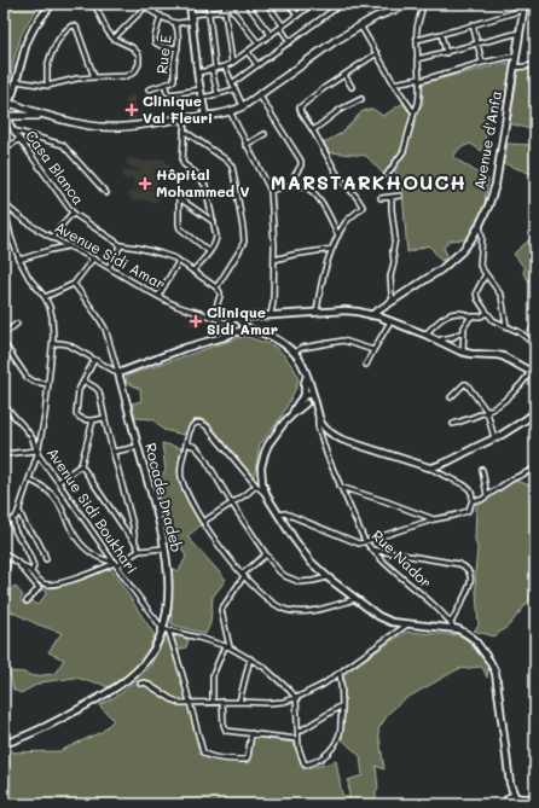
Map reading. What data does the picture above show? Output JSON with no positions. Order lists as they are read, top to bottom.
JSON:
{
  "streets": {
    "street": [
      "Rue E",
      "Avenue d'Anfa",
      "Casa Blanca",
      "Avenue Sidi Amar",
      "Rocade Dradeb",
      "Avenue Sidi Boukhari",
      "Rue Nador"
    ]
  },
  "crossings": [
    ["Avenue Sidi Amar", "Avenue Sidi Boukhari"],
    ["Rocade Dradeb", "Avenue Sidi Boukhari"]
  ],
  "districts": ["MARSTARKHOUCH"],
  "places": {
    "health": ["Clinique Val Fleuri", "Hôpital Mohammed V", "Clinique Sidi Amar"]
  }
}
